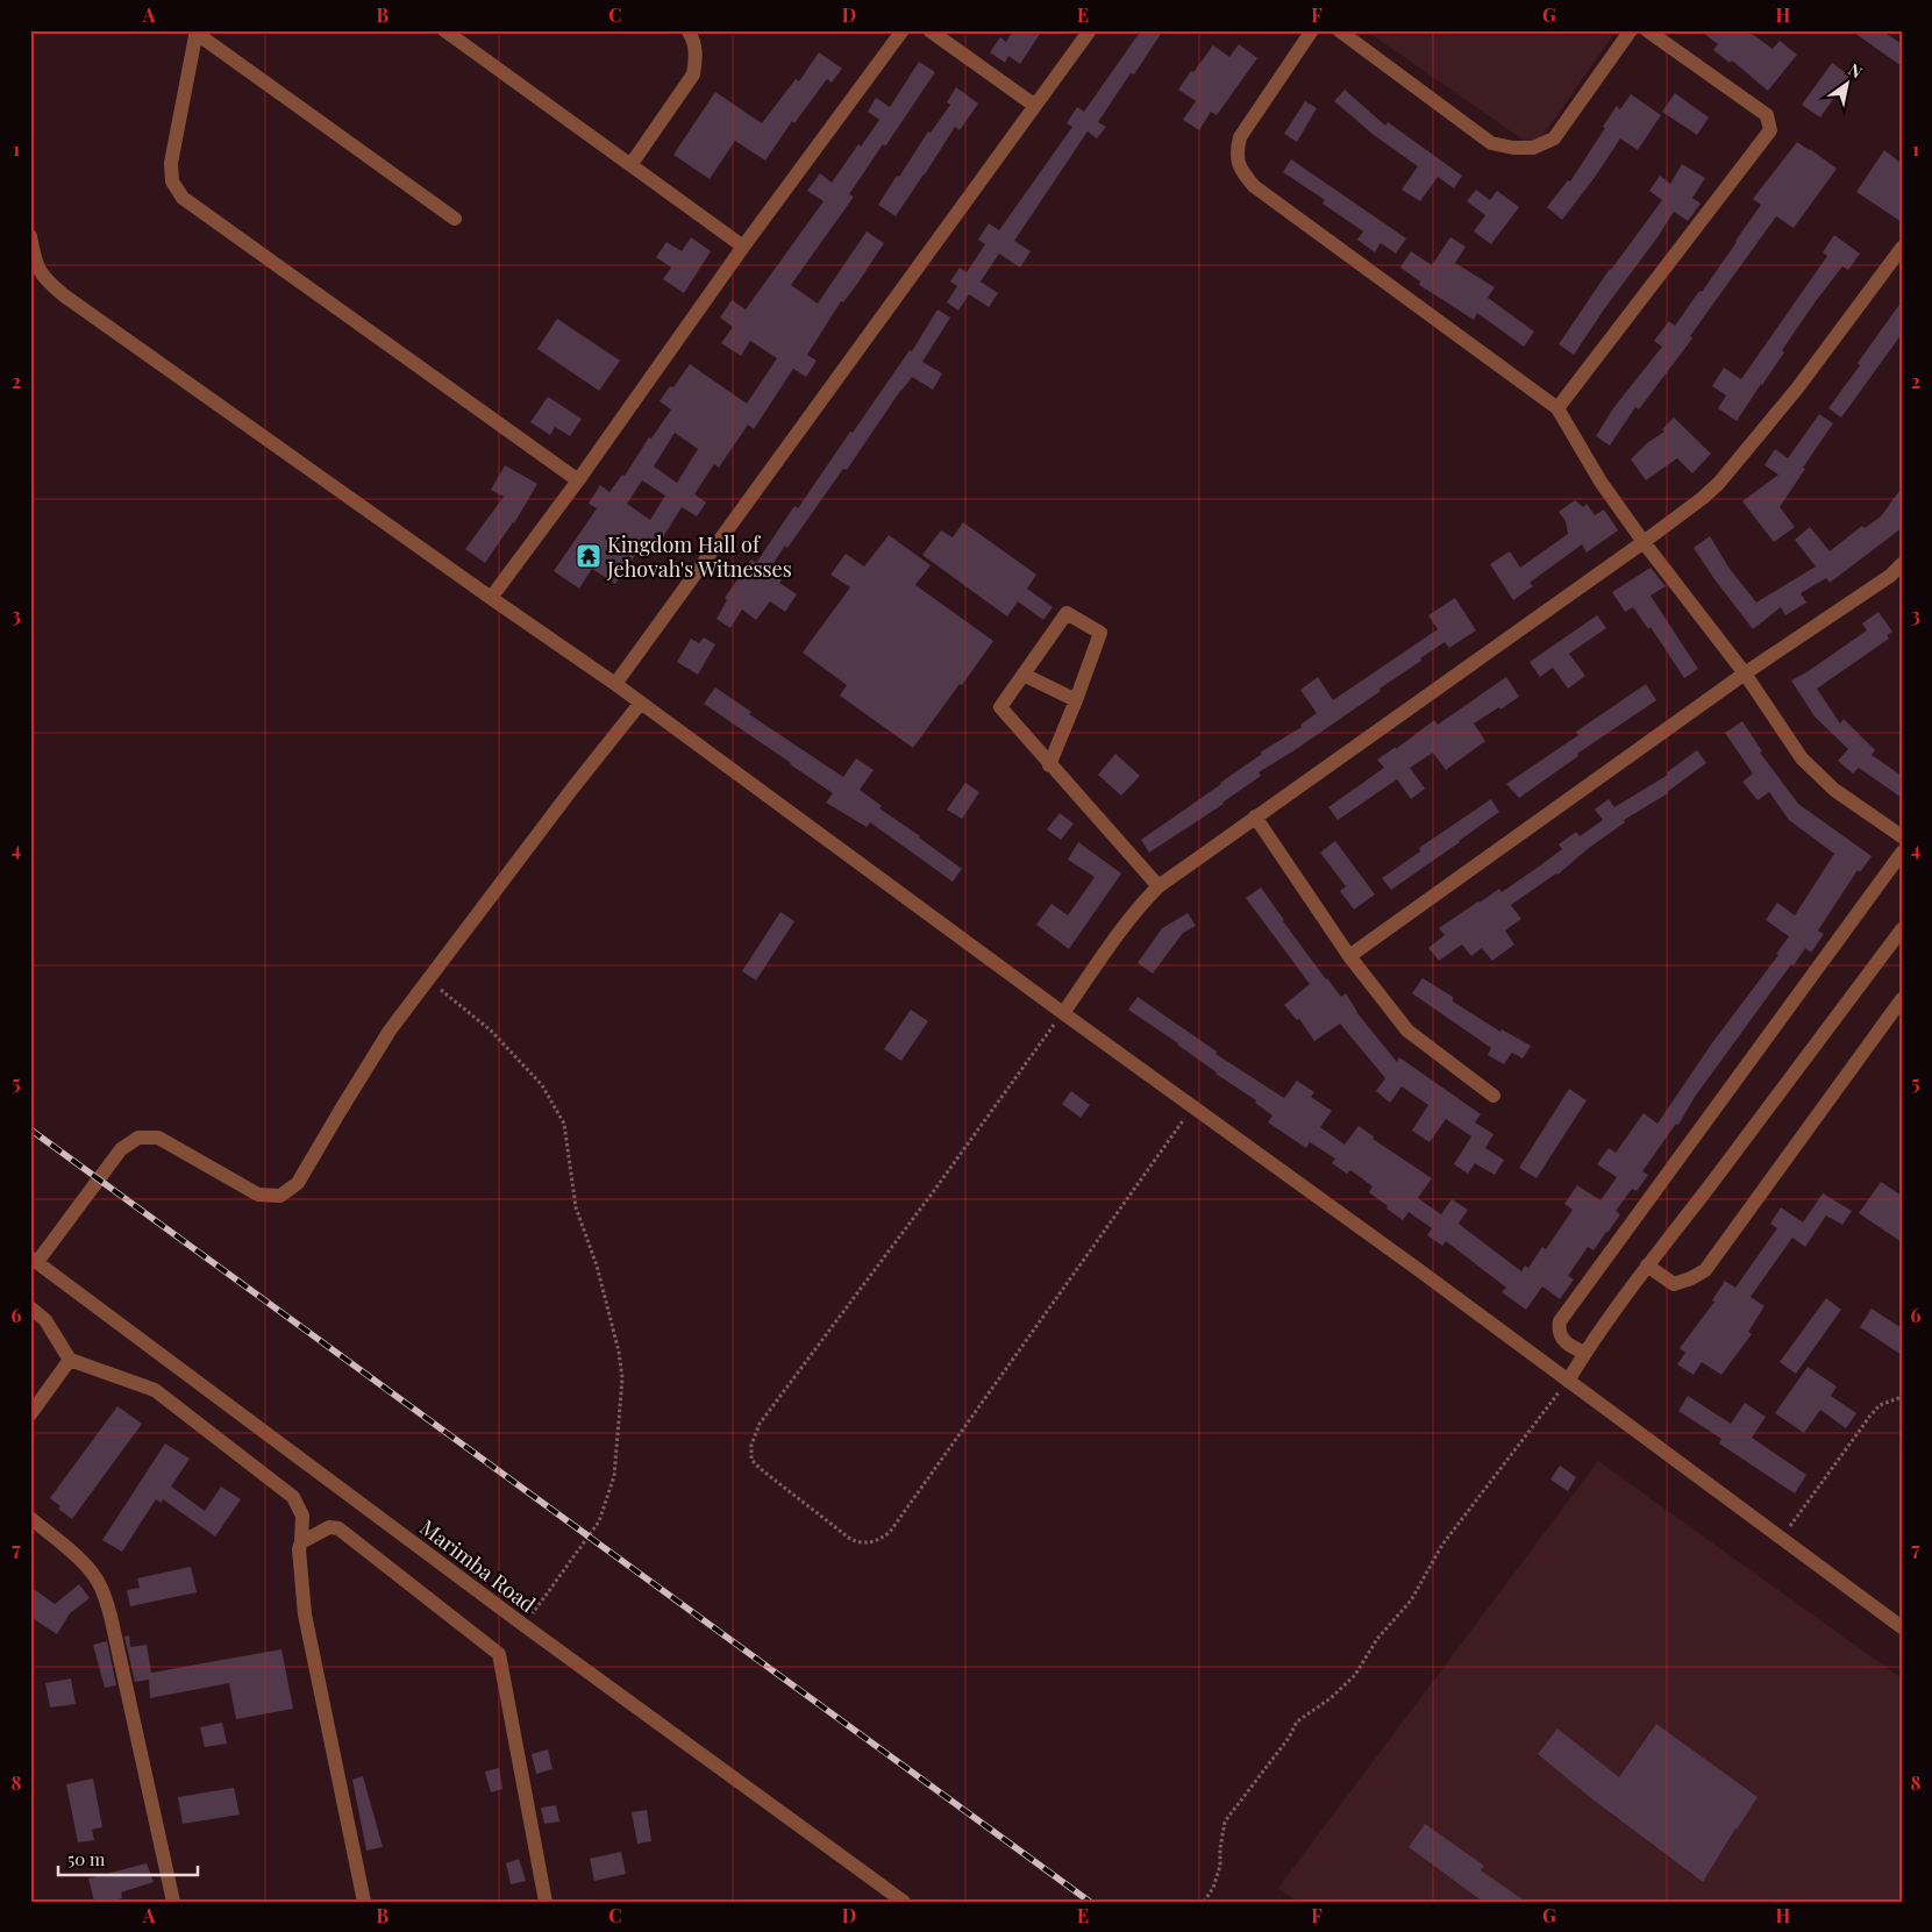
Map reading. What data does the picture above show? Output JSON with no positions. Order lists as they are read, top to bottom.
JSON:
{
  "streets": {
    "street": ["Marimba Road"]
  },
  "places": {
    "temple": ["Kingdom Hall of Jehovah's Witnesses"]
  },
  "scale_bar": "50 m",
  "north": "top right",
  "grid": {
    "columns": [
      "A",
      "B",
      "C",
      "D",
      "E",
      "F",
      "G",
      "H"
    ],
    "rows": [
      "1",
      "2",
      "3",
      "4",
      "5",
      "6",
      "7",
      "8"
    ]
  }
}
